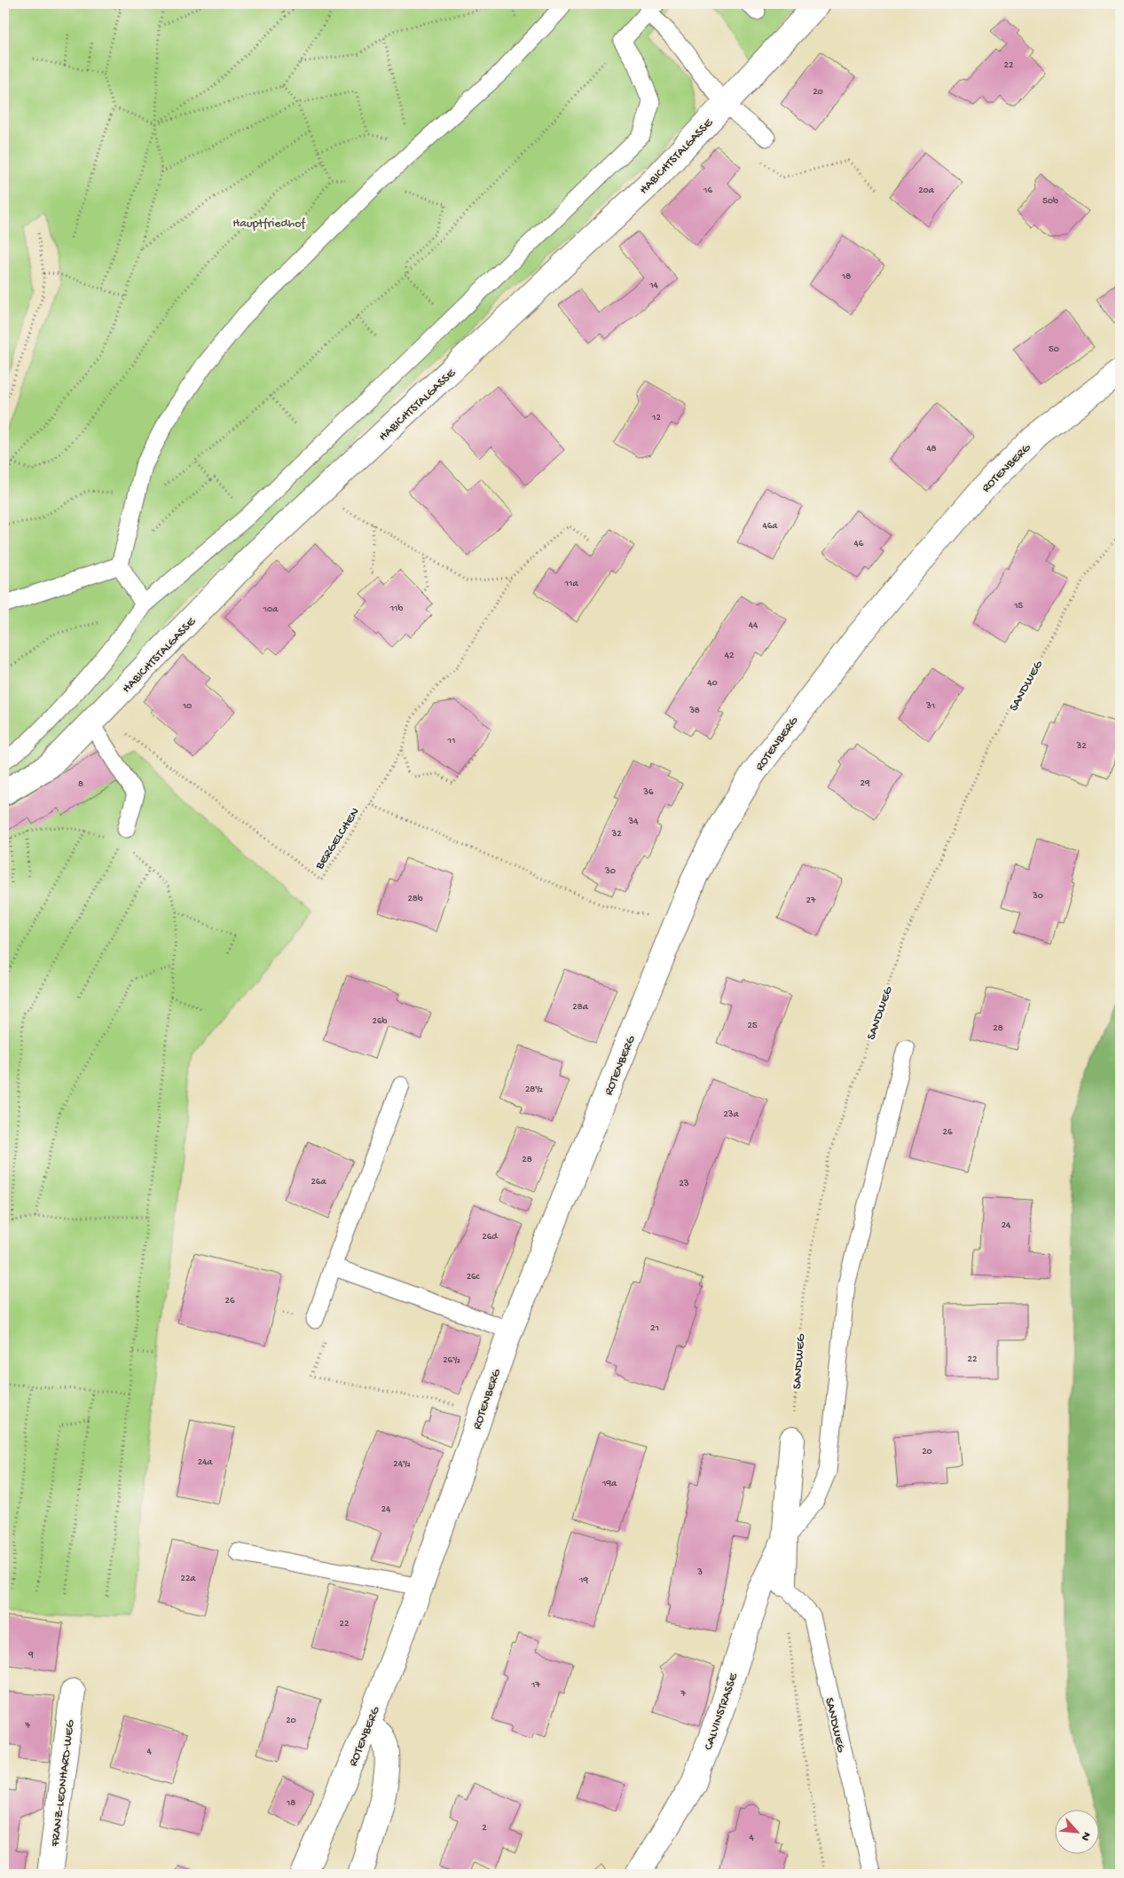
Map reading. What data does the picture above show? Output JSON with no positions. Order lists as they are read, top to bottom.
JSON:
{
  "streets": {
    "street": [
      "HABICHTSTALGASSE",
      "ROTENBERG",
      "SANDWEG",
      "CALVINSTRASSE",
      "FRANZ-LEONHARD-WEG"
    ],
    "path": ["BERGELCHEN"]
  },
  "crossings": [
    ["HABICHTSTALGASSE", "BERGELCHEN"],
    ["SANDWEG", "CALVINSTRASSE"]
  ],
  "parks": ["Hauptfriedhof"],
  "house_numbers": [
    "22",
    "20",
    "16",
    "20a",
    "50b",
    "18",
    "14",
    "50",
    "12",
    "48",
    "46a",
    "46",
    "11a",
    "15",
    "11b",
    "10a",
    "44",
    "42",
    "40",
    "10",
    "31",
    "38",
    "11",
    "32",
    "29",
    "8",
    "36",
    "34",
    "32",
    "30",
    "30",
    "28b",
    "27",
    "28a",
    "26b",
    "25",
    "28",
    "28½",
    "23a",
    "26",
    "28",
    "26a",
    "23",
    "24",
    "26d",
    "26c",
    "26",
    "21",
    "22",
    "26½",
    "20",
    "24a",
    "24½",
    "19a",
    "24",
    "3",
    "22a",
    "19",
    "22",
    "9",
    "17",
    "7",
    "20",
    "7",
    "4",
    "18",
    "2",
    "4"
  ],
  "north": "bottom right"
}
